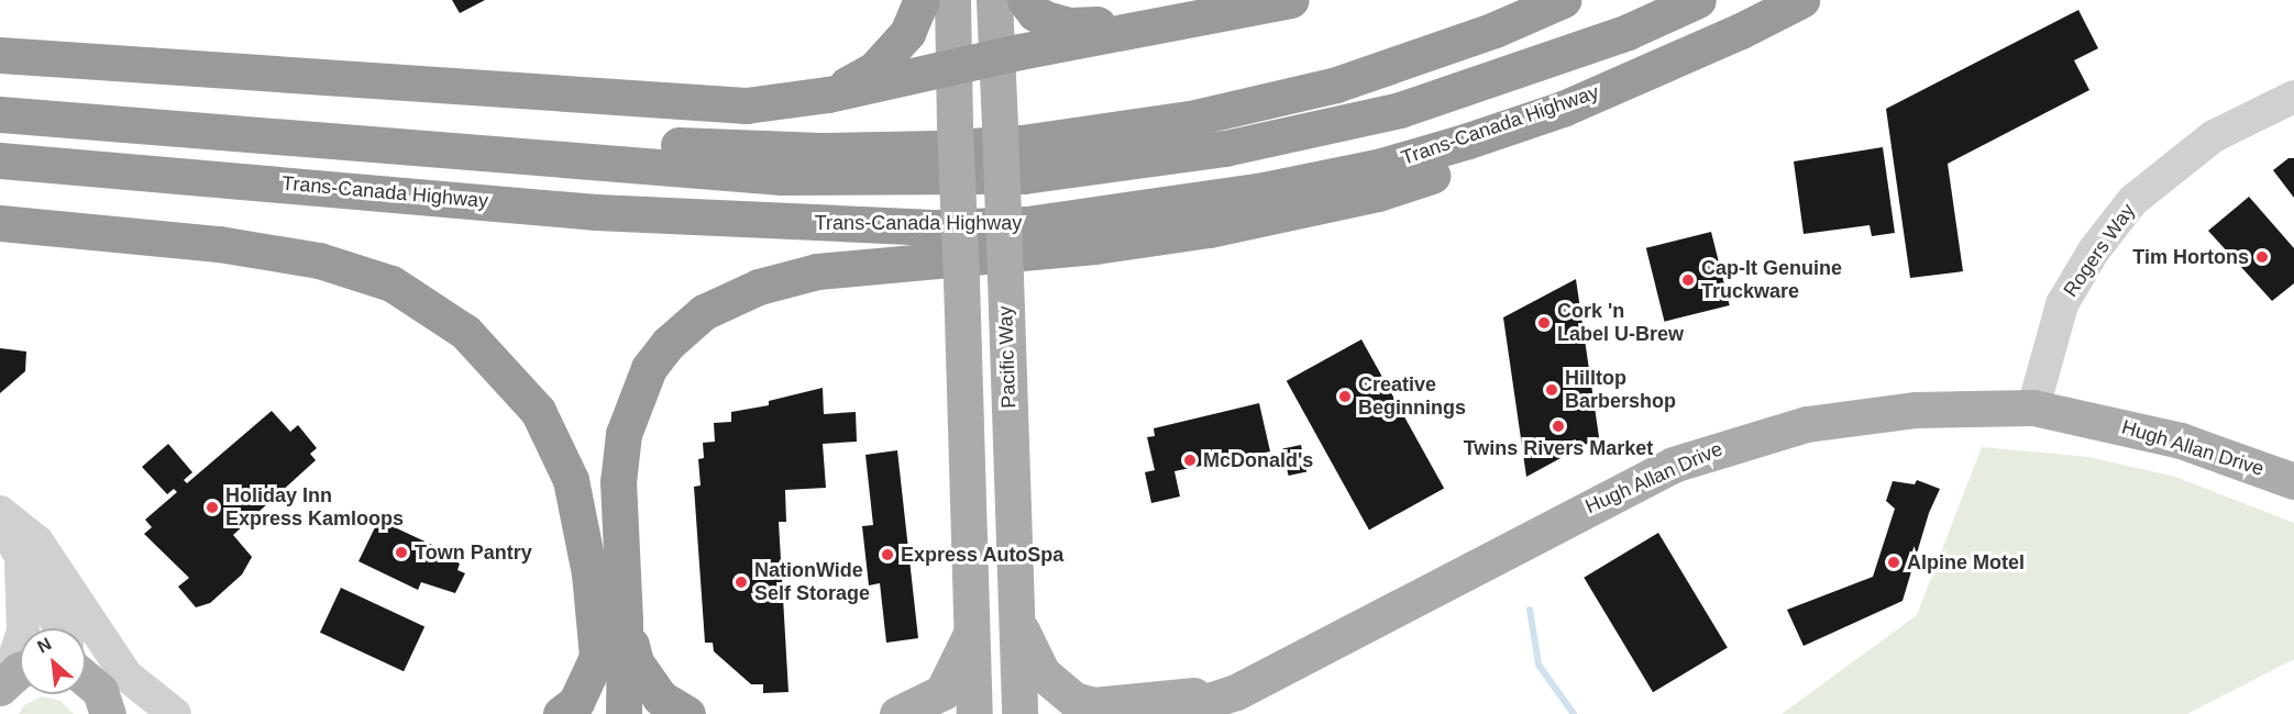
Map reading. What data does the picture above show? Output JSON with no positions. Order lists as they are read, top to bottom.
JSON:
{
  "streets": {
    "highway": ["Trans-Canada Highway"],
    "main road": ["Pacific Way", "Hugh Allan Drive"],
    "street": ["Rogers Way"]
  },
  "crossings": [
    ["Rogers Way", "Hugh Allan Drive"]
  ],
  "places": [
    "Tim Hortons",
    "Cap-It Genuine Truckware",
    "Cork 'n Label U-Brew",
    "Hilltop Barbershop",
    "Creative Beginnings",
    "Twins Rivers Market",
    "McDonald's",
    "Holiday Inn Express Kamloops",
    "Town Pantry",
    "Express AutoSpa",
    "Alpine Motel",
    "NationWide Self Storage"
  ],
  "north": "top left"
}
